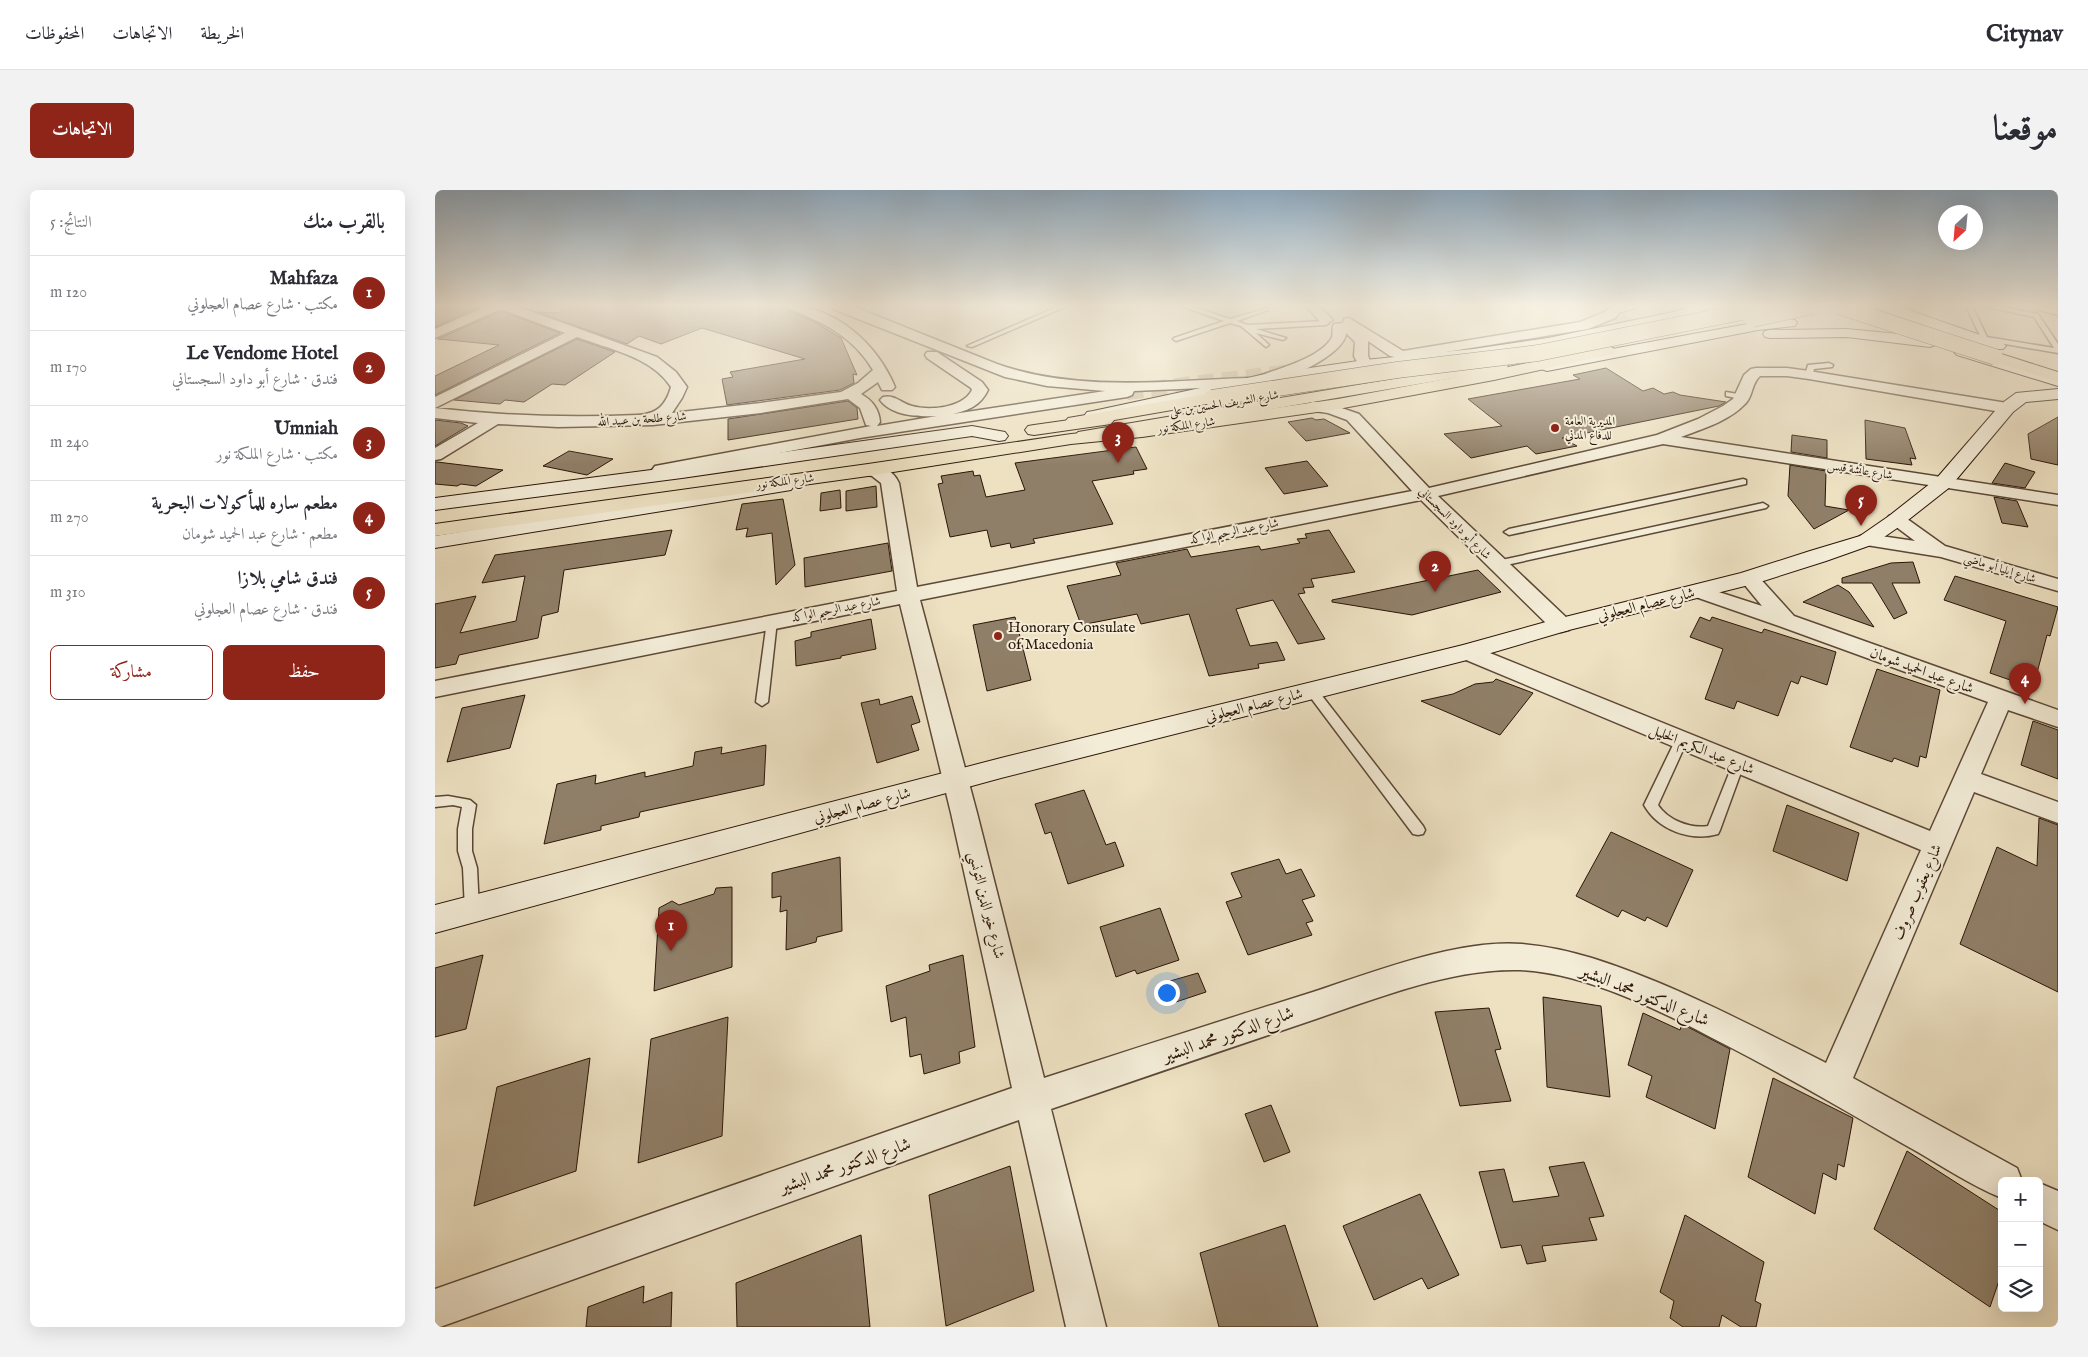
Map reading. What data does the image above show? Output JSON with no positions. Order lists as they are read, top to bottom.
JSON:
{
  "streets": {
    "main road": ["شارع الشريف الحسين بن علي", "شارع الملكة نور", "شارع عصام العجلوني"],
    "street": [
      "شارع طلحة بن عبيد الله",
      "شارع عائشة قيس",
      "شارع أبو داود السجستاني",
      "شارع عبد الرحيم الواكد",
      "شارع إيليا أبو ماضي",
      "شارع عبد الحميد شومان",
      "شارع عبد الكريم الخليل",
      "شارع يعقوب صروف",
      "شارع خير الدين التونسي",
      "شارع الدكتور محمد البشير"
    ]
  },
  "crossings": [
    ["شارع الشريف الحسين بن علي", "شارع الملكة نور"],
    ["شارع عائشة قيس", "شارع عبد الرحيم الواكد"],
    ["شارع عائشة قيس", "شارع عصام العجلوني"],
    ["شارع أبو داود السجستاني", "شارع عبد الرحيم الواكد"],
    ["شارع أبو داود السجستاني", "شارع عصام العجلوني"],
    ["شارع عبد الرحيم الواكد", "شارع عصام العجلوني"],
    ["شارع عبد الرحيم الواكد", "شارع خير الدين التونسي"],
    ["شارع إيليا أبو ماضي", "شارع عصام العجلوني"],
    ["شارع عصام العجلوني", "شارع عبد الحميد شومان"],
    ["شارع عصام العجلوني", "شارع عبد الكريم الخليل"],
    ["شارع عصام العجلوني", "شارع خير الدين التونسي"],
    ["شارع عبد الحميد شومان", "شارع يعقوب صروف"],
    ["شارع عبد الكريم الخليل", "شارع يعقوب صروف"],
    ["شارع يعقوب صروف", "شارع الدكتور محمد البشير"],
    ["شارع خير الدين التونسي", "شارع الدكتور محمد البشير"]
  ],
  "places": ["المديرية العامة للدفاع المدني", "Honorary Consulate of Macedonia"],
  "north": "bottom left",
  "page": {
    "header": "Citynav",
    "nav": ["الخريطة", "الاتجاهات", "المحفوظات"],
    "title": "موقعنا",
    "buttons": [
      "الاتجاهات",
      ["حفظ", "مشاركة"]
    ],
    "heading": ["بالقرب منك", "النتائج: 5"],
    "list": [
      {
        "mark": "1",
        "name": "Mahfaza",
        "note": "مكتب · شارع عصام العجلوني",
        "value": "120 m"
      },
      {
        "mark": "2",
        "name": "Le Vendome Hotel",
        "note": "فندق · شارع أبو داود السجستاني",
        "value": "170 m"
      },
      {
        "mark": "3",
        "name": "Umniah",
        "note": "مكتب · شارع الملكة نور",
        "value": "240 m"
      },
      {
        "mark": "4",
        "name": "مطعم ساره للمأكولات البحرية",
        "note": "مطعم · شارع عبد الحميد شومان",
        "value": "270 m"
      },
      {
        "mark": "5",
        "name": "فندق شامي بلازا",
        "note": "فندق · شارع عصام العجلوني",
        "value": "310 m"
      }
    ],
    "pins": [
      "3",
      "5",
      "2",
      "4",
      "1"
    ],
    "map_buttons": ["+", "−"]
  }
}
